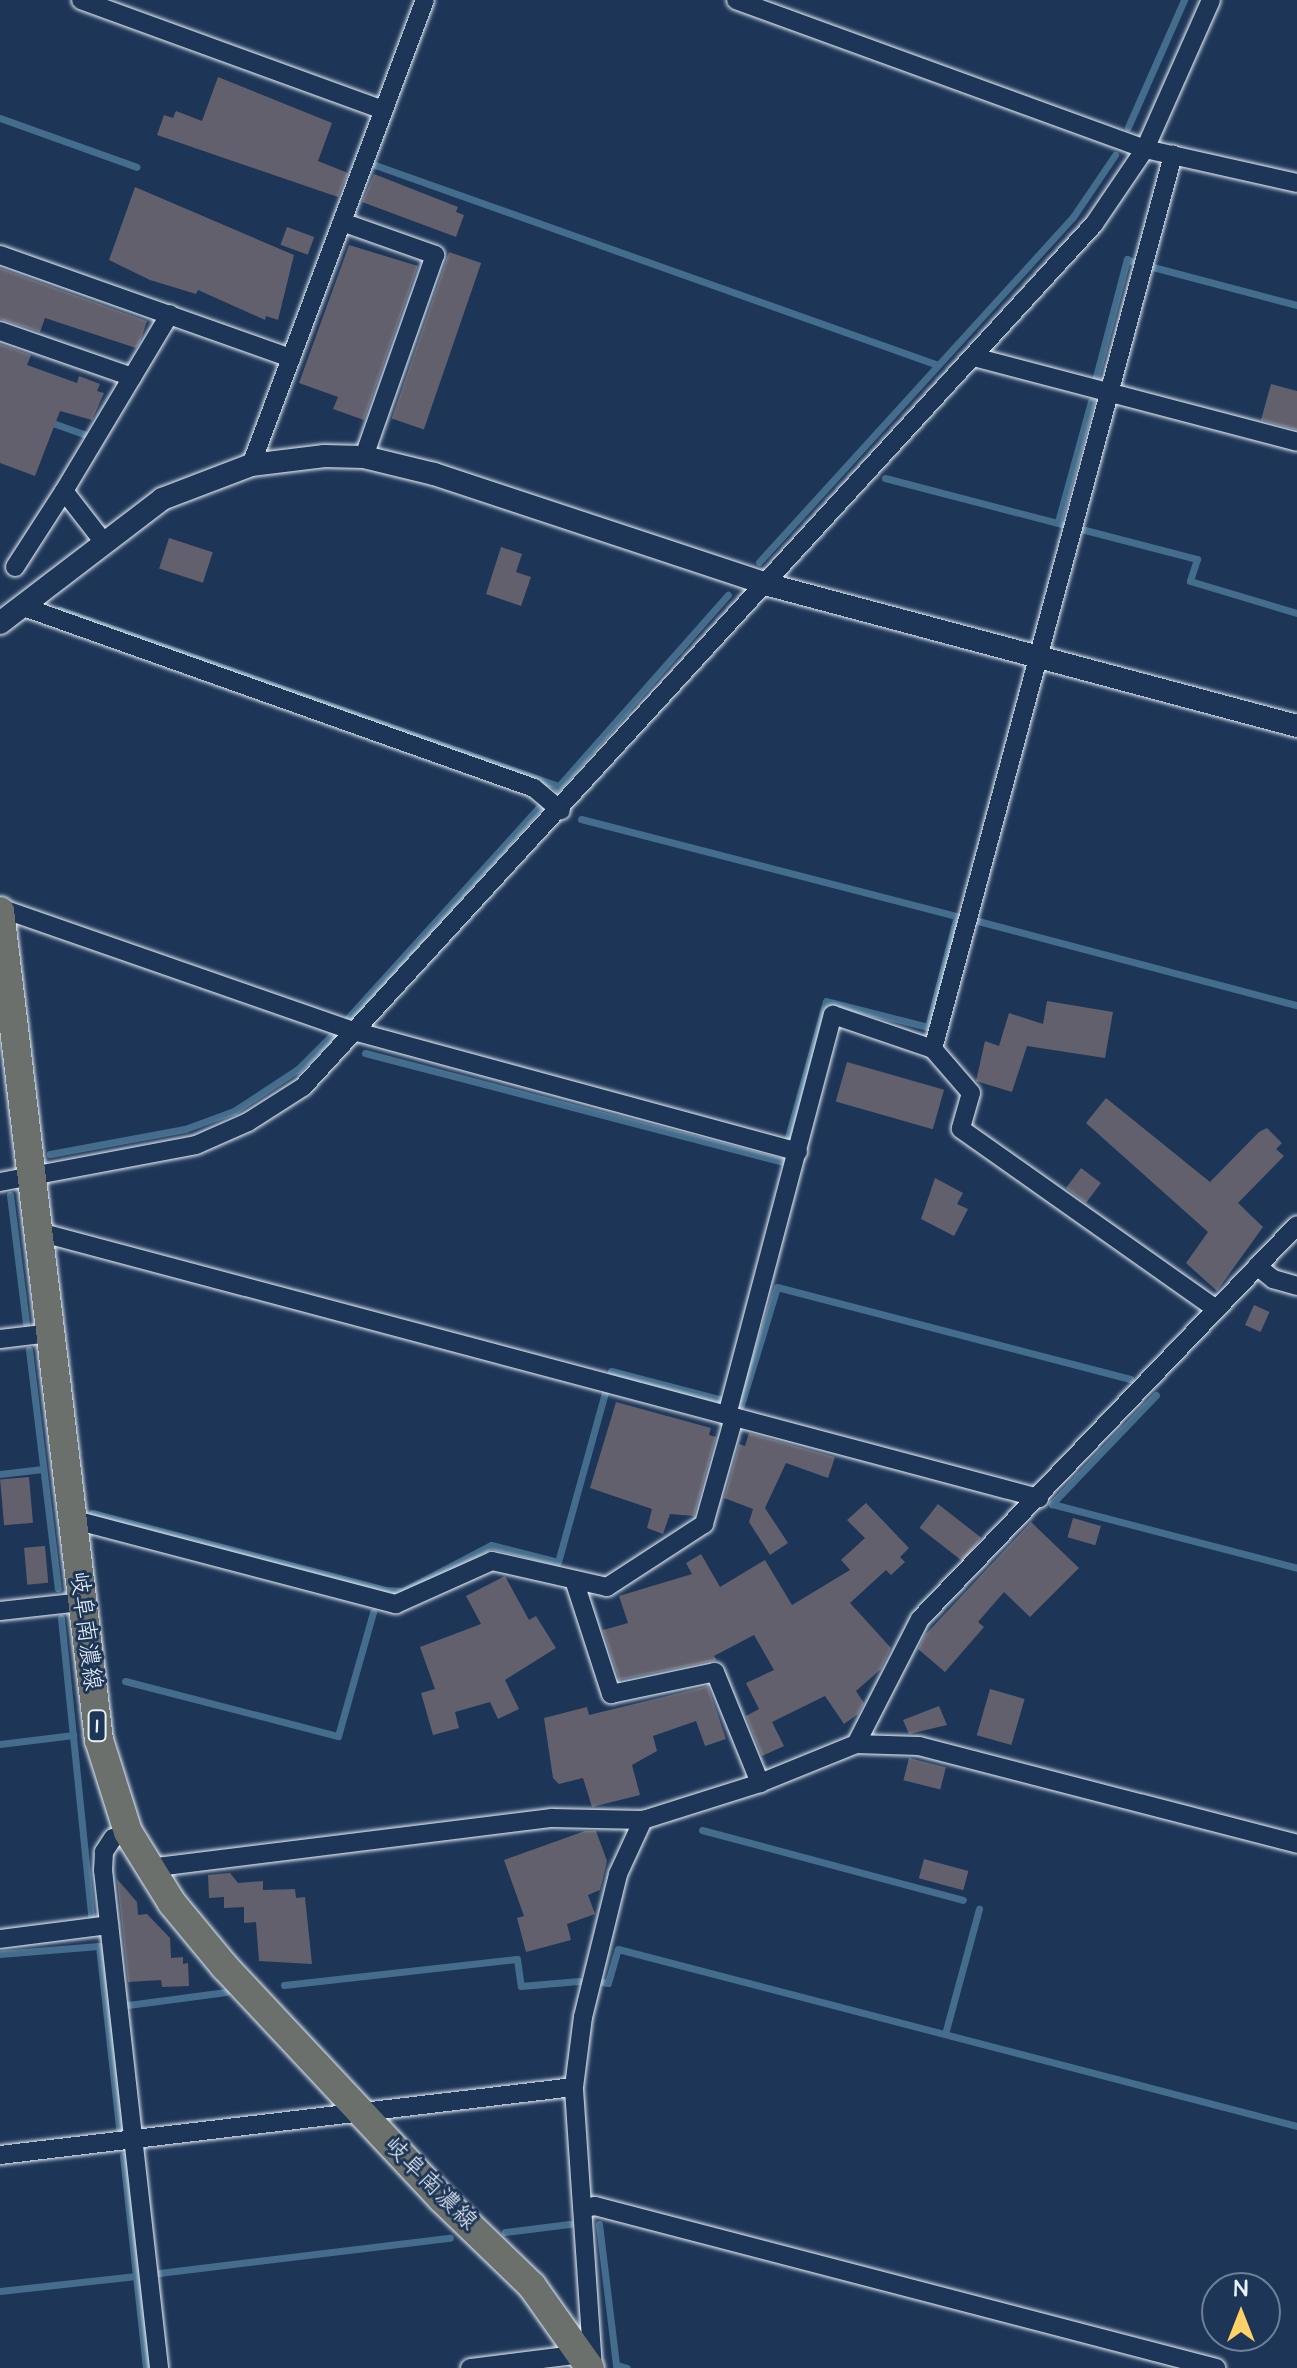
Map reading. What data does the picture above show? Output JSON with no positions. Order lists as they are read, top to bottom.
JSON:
{
  "streets": {
    "main road": ["岐阜南濃線", "1"]
  },
  "north": "top"
}
